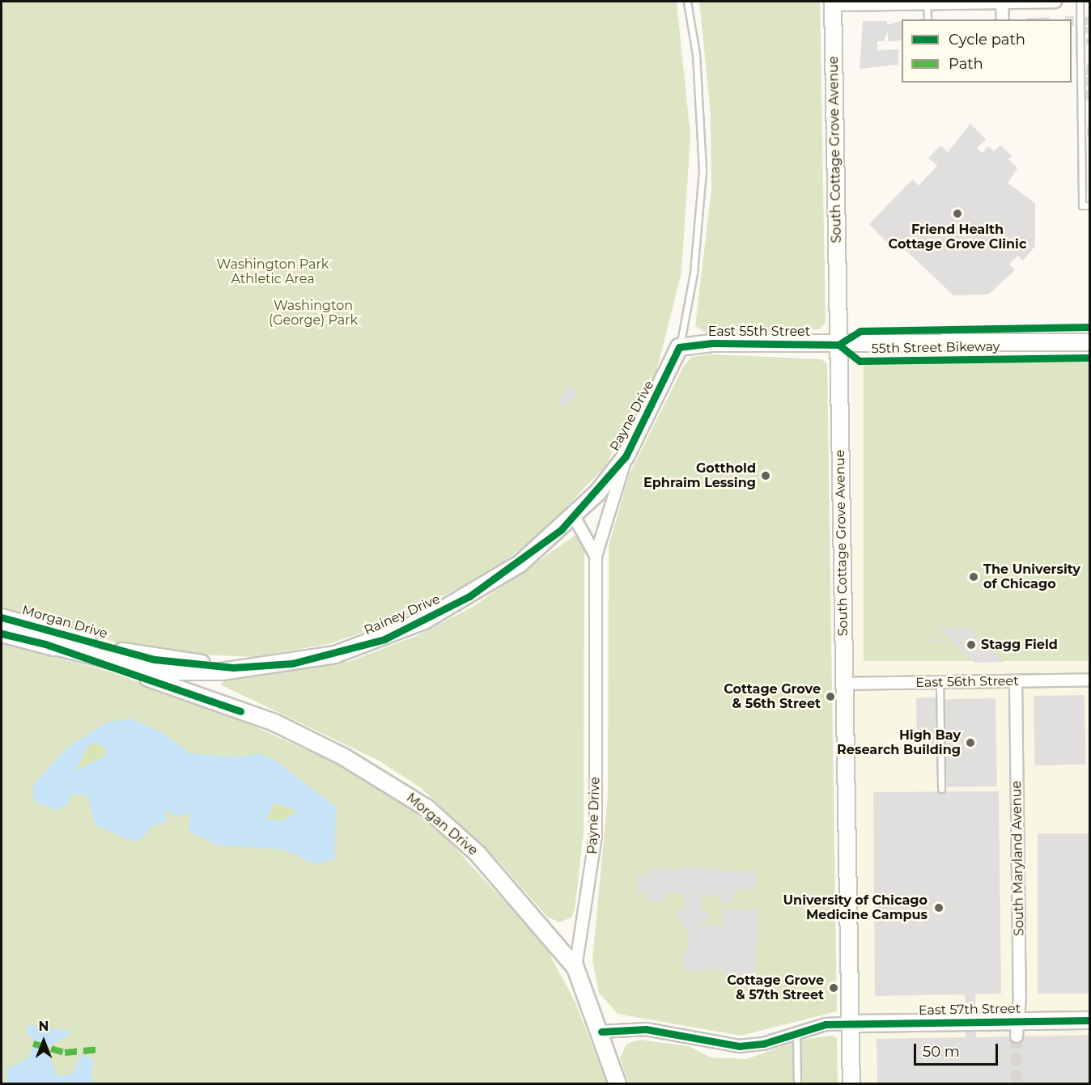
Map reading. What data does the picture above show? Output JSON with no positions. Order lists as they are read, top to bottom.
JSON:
{
  "streets": {
    "street": [
      "South Cottage Grove Avenue",
      "East 55th Street",
      "Payne Drive",
      "Rainey Drive",
      "Morgan Drive",
      "East 56th Street",
      "South Maryland Avenue",
      "East 57th Street"
    ],
    "cycle path": ["55th Street Bikeway"]
  },
  "crossings": [
    ["South Cottage Grove Avenue", "East 55th Street"],
    ["South Cottage Grove Avenue", "East 56th Street"],
    ["South Cottage Grove Avenue", "East 57th Street"],
    ["East 55th Street", "Payne Drive"],
    ["Payne Drive", "Rainey Drive"],
    ["Payne Drive", "Morgan Drive"],
    ["Rainey Drive", "Morgan Drive"],
    ["East 56th Street", "South Maryland Avenue"],
    ["South Maryland Avenue", "East 57th Street"]
  ],
  "parks": ["Washington Park Athletic Area", "Washington (George) Park"],
  "places": [
    "Friend Health Cottage Grove Clinic",
    "Gotthold Ephraim Lessing",
    "The University of Chicago",
    "Stagg Field",
    "Cottage Grove & 56th Street",
    "High Bay Research Building",
    "University of Chicago Medicine Campus",
    "Cottage Grove & 57th Street"
  ],
  "legend": ["Cycle path", "Path"],
  "scale_bar": "50 m",
  "north": "top"
}
